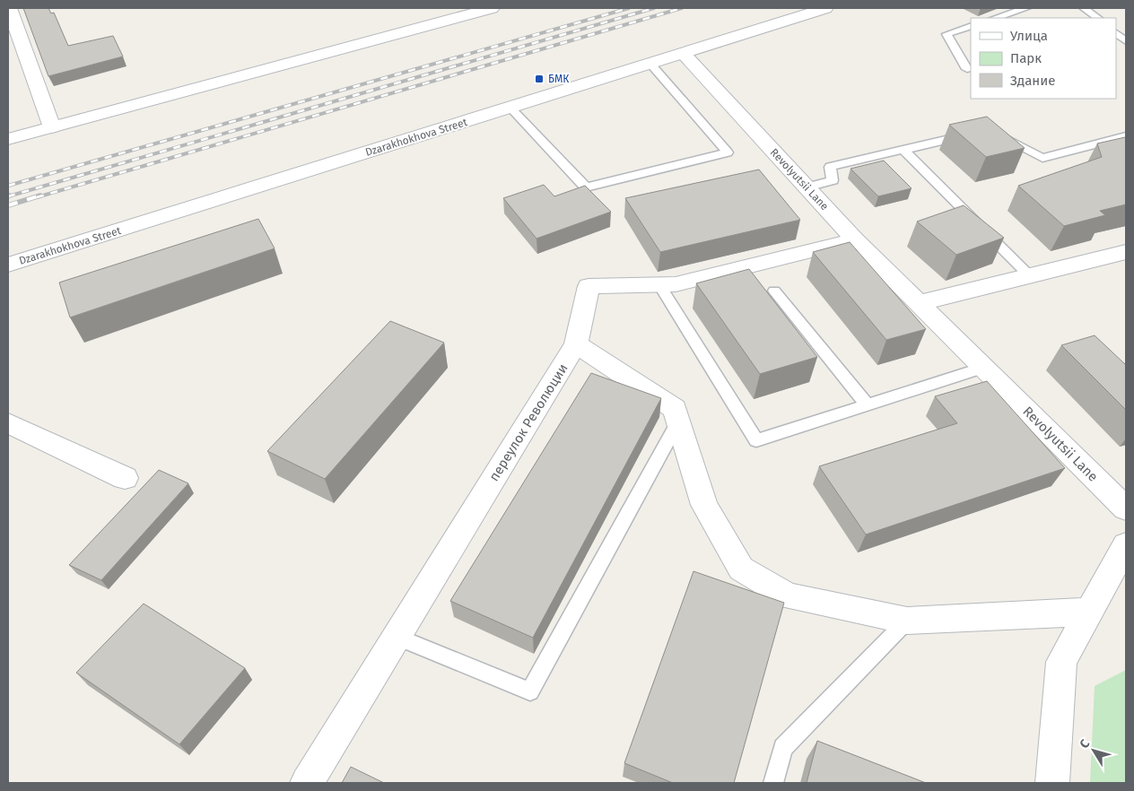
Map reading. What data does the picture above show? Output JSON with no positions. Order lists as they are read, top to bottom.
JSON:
{
  "streets": {
    "street": ["Dzarakhokhova Street", "Revolyutsii Lane", "переулок Революции"]
  },
  "crossings": [
    ["Dzarakhokhova Street", "Revolyutsii Lane"],
    ["Revolyutsii Lane", "переулок Революции"]
  ],
  "places": {
    "transit": ["БМК"]
  },
  "legend": ["Улица", "Парк", "Здание"],
  "north": "top left"
}
